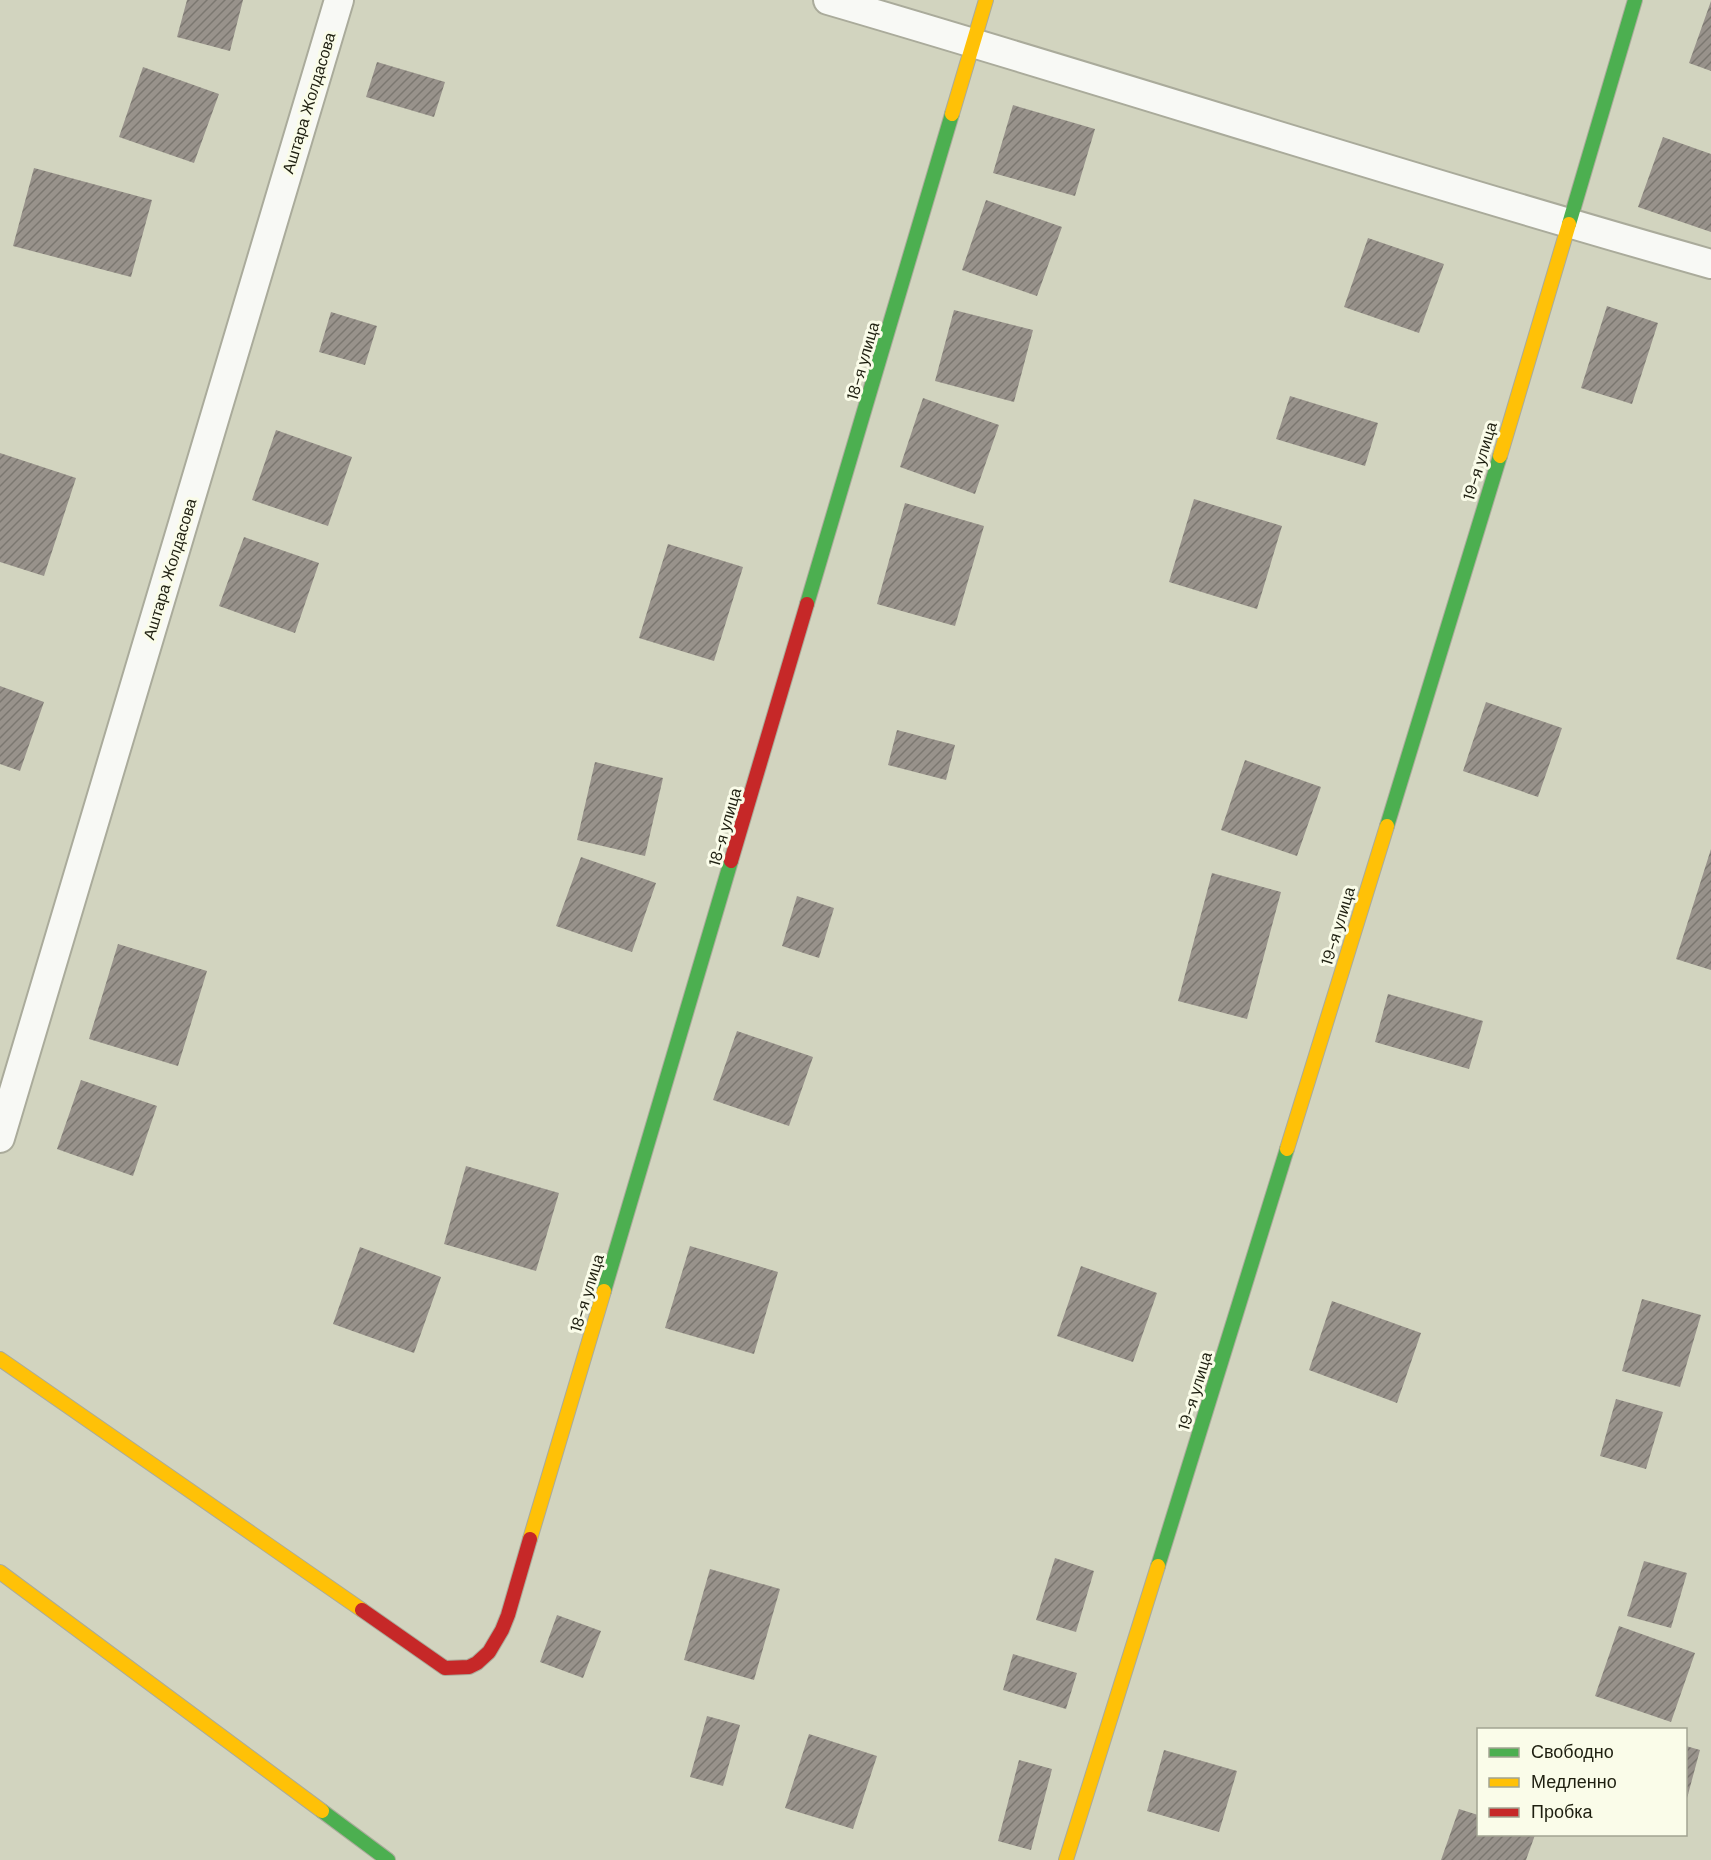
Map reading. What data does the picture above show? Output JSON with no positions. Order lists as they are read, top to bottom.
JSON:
{
  "streets": {
    "street": ["Аштара Жолдасова", "18-я улица", "19-я улица"]
  },
  "legend": ["Свободно", "Медленно", "Пробка"]
}
